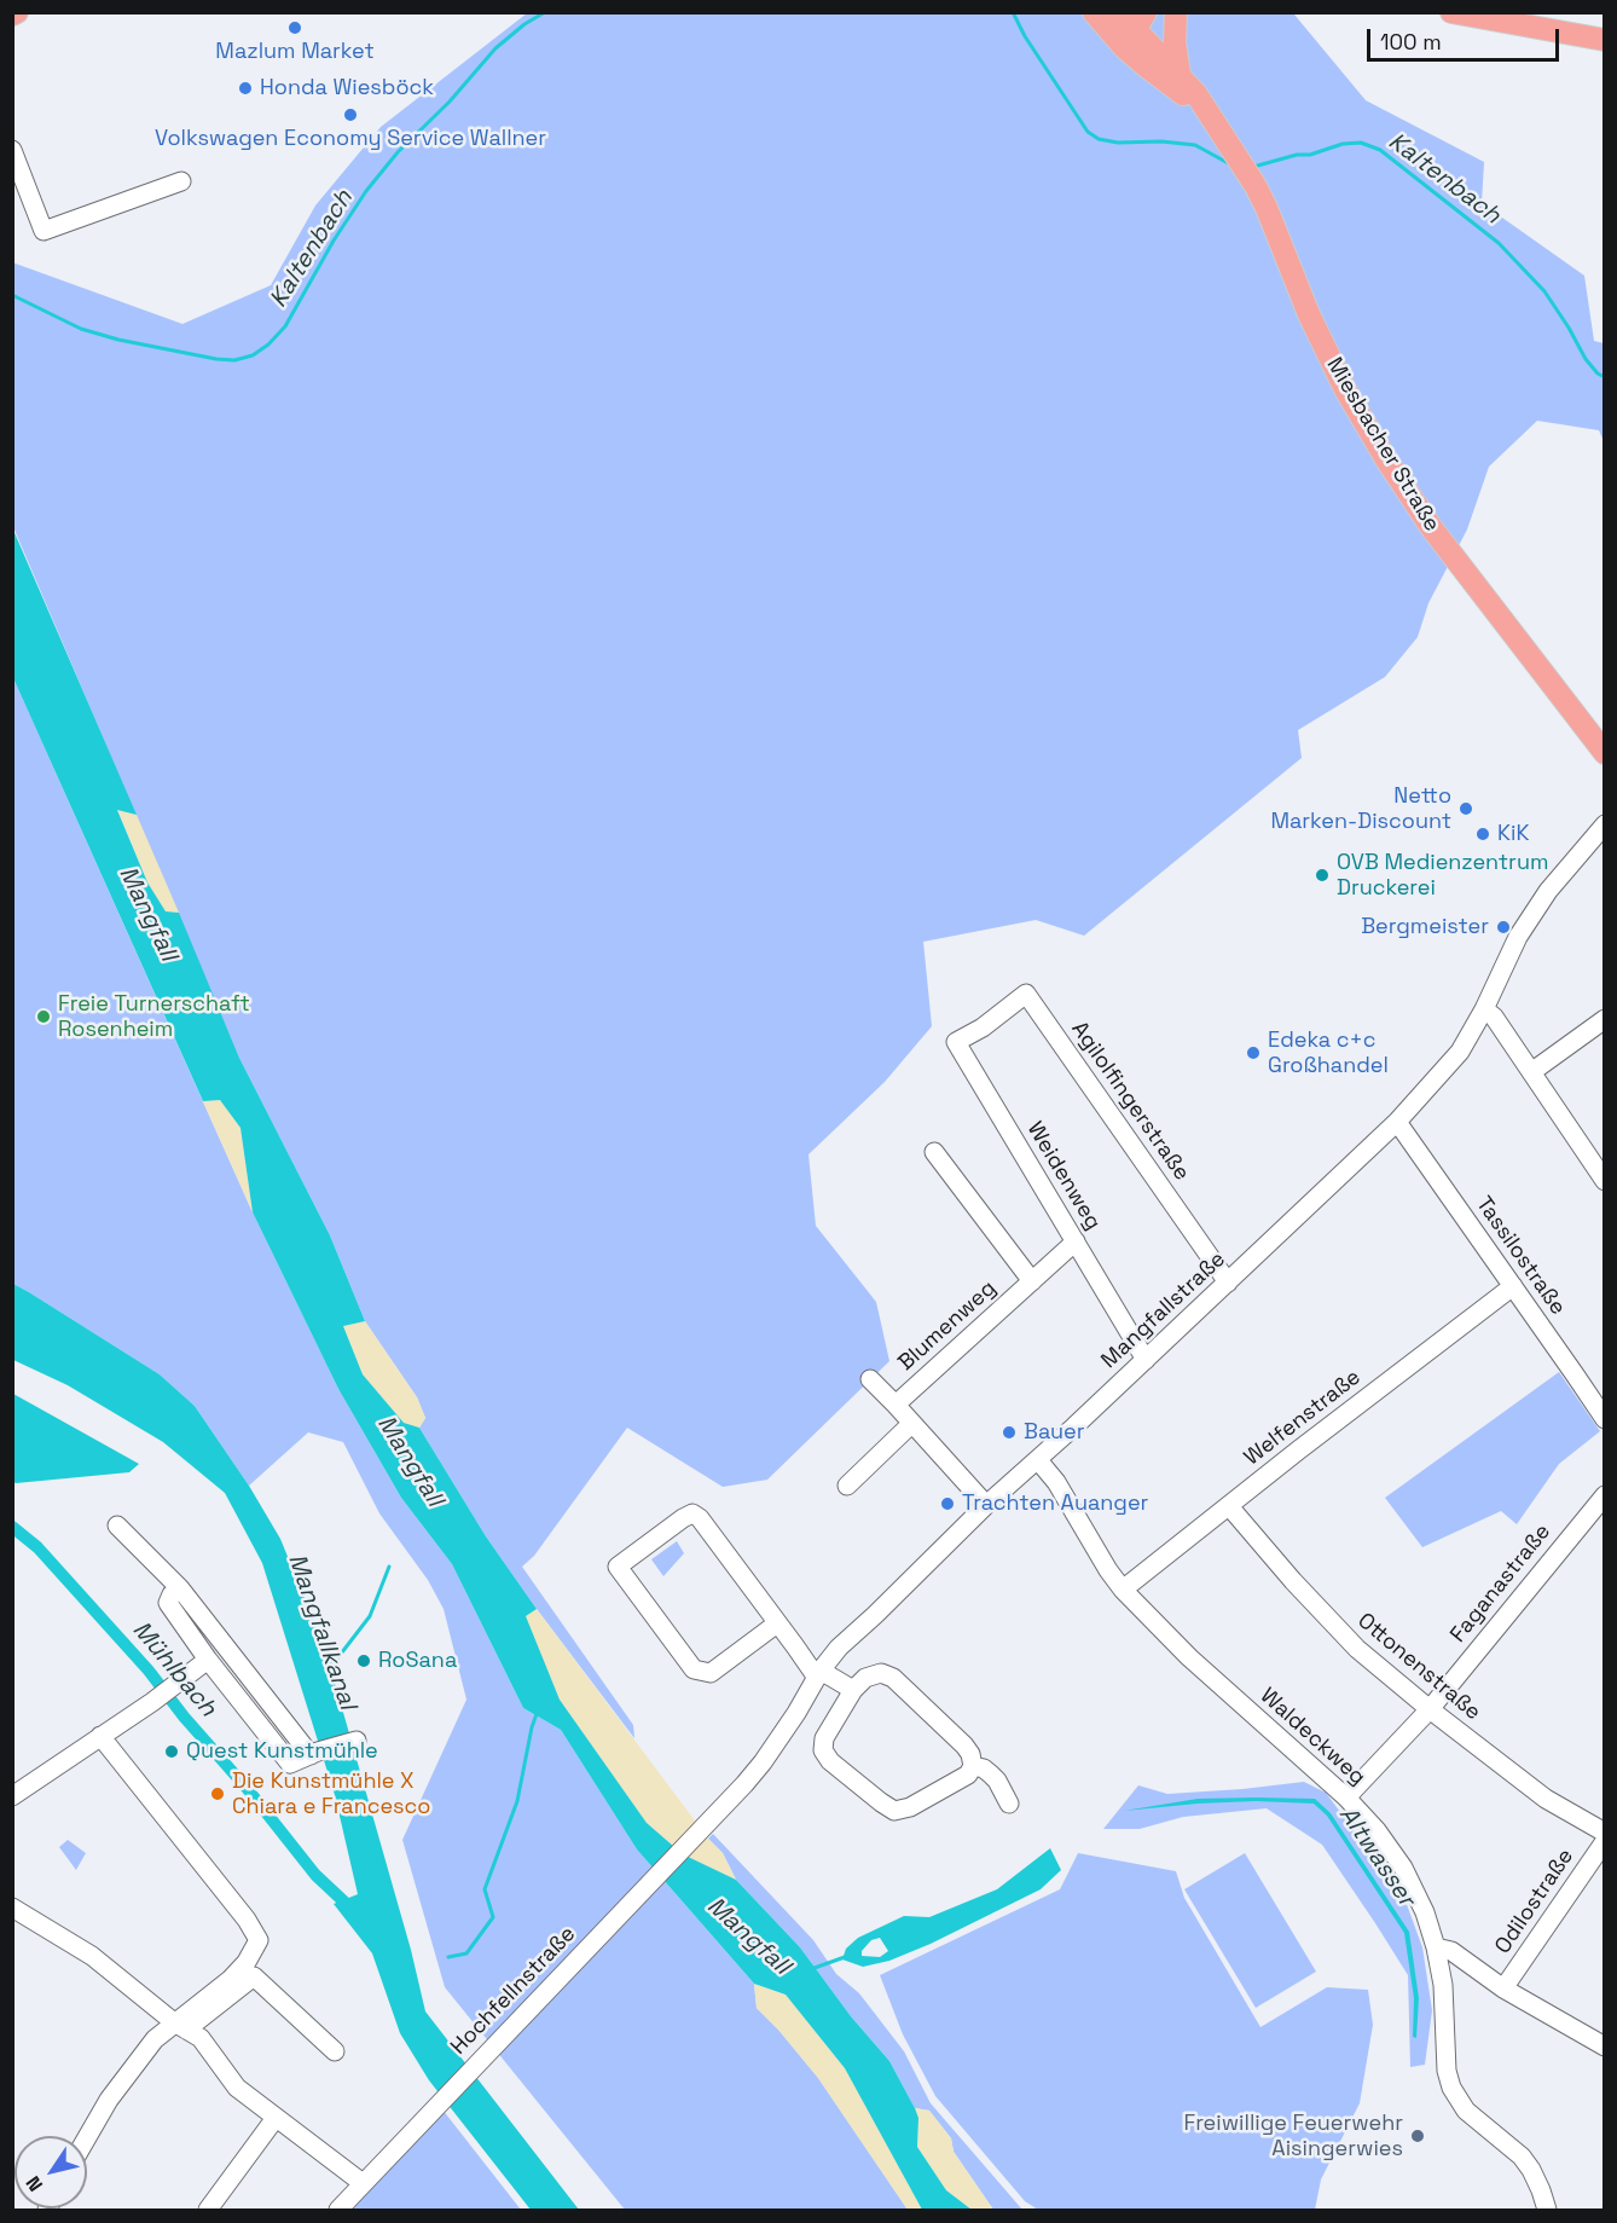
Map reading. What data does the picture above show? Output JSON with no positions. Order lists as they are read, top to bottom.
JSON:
{
  "streets": {
    "main road": ["Miesbacher Straße"],
    "street": [
      "Agilolfingerstraße",
      "Weidenweg",
      "Tassilostraße",
      "Mangfallstraße",
      "Blumenweg",
      "Welfenstraße",
      "Faganastraße",
      "Ottonenstraße",
      "Waldeckweg",
      "Odilostraße",
      "Hochfellnstraße"
    ]
  },
  "crossings": [
    ["Agilolfingerstraße", "Weidenweg"],
    ["Agilolfingerstraße", "Mangfallstraße"],
    ["Weidenweg", "Mangfallstraße"],
    ["Weidenweg", "Blumenweg"],
    ["Tassilostraße", "Mangfallstraße"],
    ["Tassilostraße", "Welfenstraße"],
    ["Mangfallstraße", "Blumenweg"],
    ["Mangfallstraße", "Waldeckweg"],
    ["Mangfallstraße", "Hochfellnstraße"],
    ["Welfenstraße", "Ottonenstraße"],
    ["Welfenstraße", "Waldeckweg"],
    ["Faganastraße", "Ottonenstraße"],
    ["Faganastraße", "Waldeckweg"]
  ],
  "water": [
    "Kaltenbach",
    "Mangfall",
    "Mangfallkanal",
    "Mühlbach",
    "Altwasser"
  ],
  "places": [
    "Mazlum Market",
    "Honda Wiesböck",
    "Volkswagen Economy Service Wallner",
    "Netto Marken-Discount",
    "KiK",
    "OVB Medienzentrum Druckerei",
    "Bergmeister",
    "Freie Turnerschaft Rosenheim",
    "Edeka c+c Großhandel",
    "Bauer",
    "Trachten Auanger",
    "RoSana",
    "Quest Kunstmühle",
    "Die Kunstmühle X Chiara e Francesco",
    "Freiwillige Feuerwehr Aisingerwies"
  ],
  "scale_bar": "100 m",
  "north": "bottom left"
}
